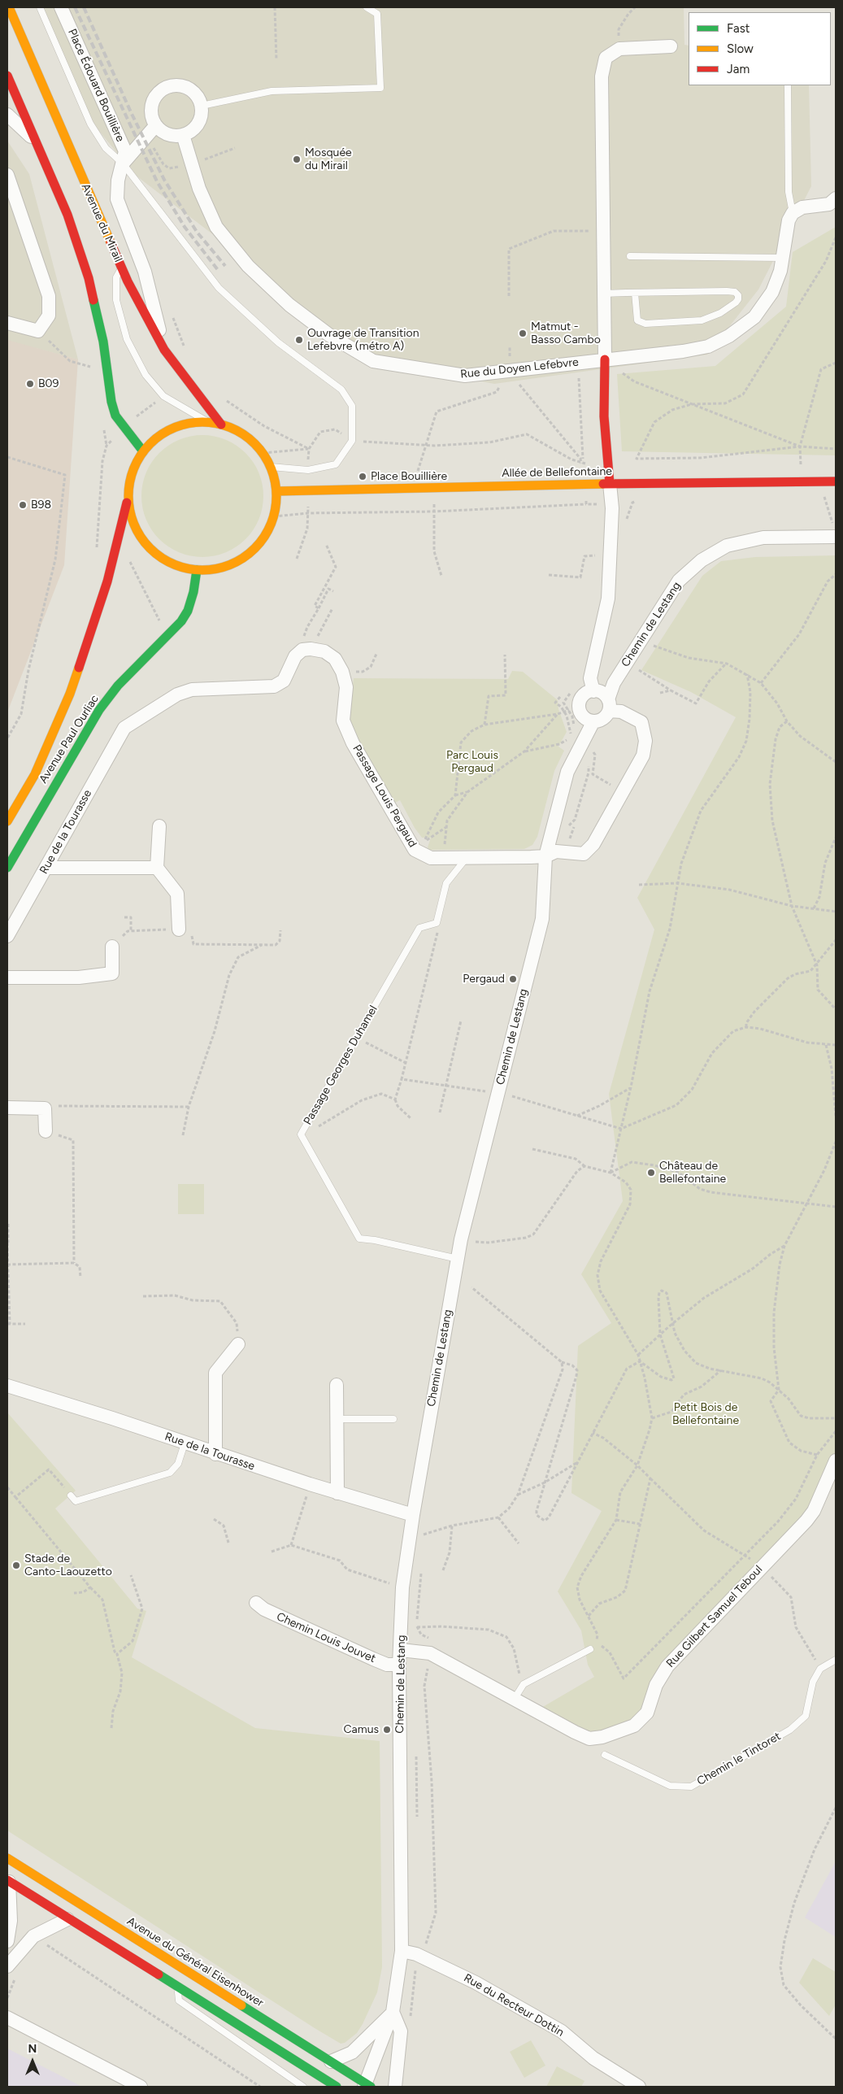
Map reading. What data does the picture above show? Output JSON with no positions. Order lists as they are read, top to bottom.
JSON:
{
  "streets": {
    "main road": [
      "Avenue du Mirail",
      "Allée de Bellefontaine",
      "Avenue Paul Ourliac",
      "Avenue du Général Eisenhower"
    ],
    "street": [
      "Place Édouard Bouillière",
      "Rue du Doyen Lefebvre",
      "Chemin de Lestang",
      "Passage Louis Pergaud",
      "Rue de la Tourasse",
      "Rue Gilbert Samuel Teboul",
      "Chemin Louis Jouvet",
      "Rue du Recteur Dottin"
    ],
    "lane": ["Passage Georges Duhamel", "Chemin le Tintoret"]
  },
  "crossings": [
    ["Place Édouard Bouillière", "Rue du Doyen Lefebvre"],
    ["Chemin de Lestang", "Passage Louis Pergaud"],
    ["Chemin de Lestang", "Rue de la Tourasse"],
    ["Chemin de Lestang", "Passage Georges Duhamel"],
    ["Chemin de Lestang", "Rue Gilbert Samuel Teboul"],
    ["Chemin de Lestang", "Chemin Louis Jouvet"],
    ["Chemin de Lestang", "Avenue du Général Eisenhower"],
    ["Chemin de Lestang", "Rue du Recteur Dottin"],
    ["Passage Louis Pergaud", "Rue de la Tourasse"]
  ],
  "parks": ["Parc Louis Pergaud", "Petit Bois de Bellefontaine"],
  "places": [
    "Mosquée du Mirail",
    "Matmut - Basso Cambo",
    "Ouvrage de Transition Lefebvre (métro A)",
    "B09",
    "Place Bouillière",
    "B98",
    "Pergaud",
    "Château de Bellefontaine",
    "Stade de Canto-Laouzetto",
    "Camus"
  ],
  "legend": ["Fast", "Slow", "Jam"],
  "north": "top"
}
